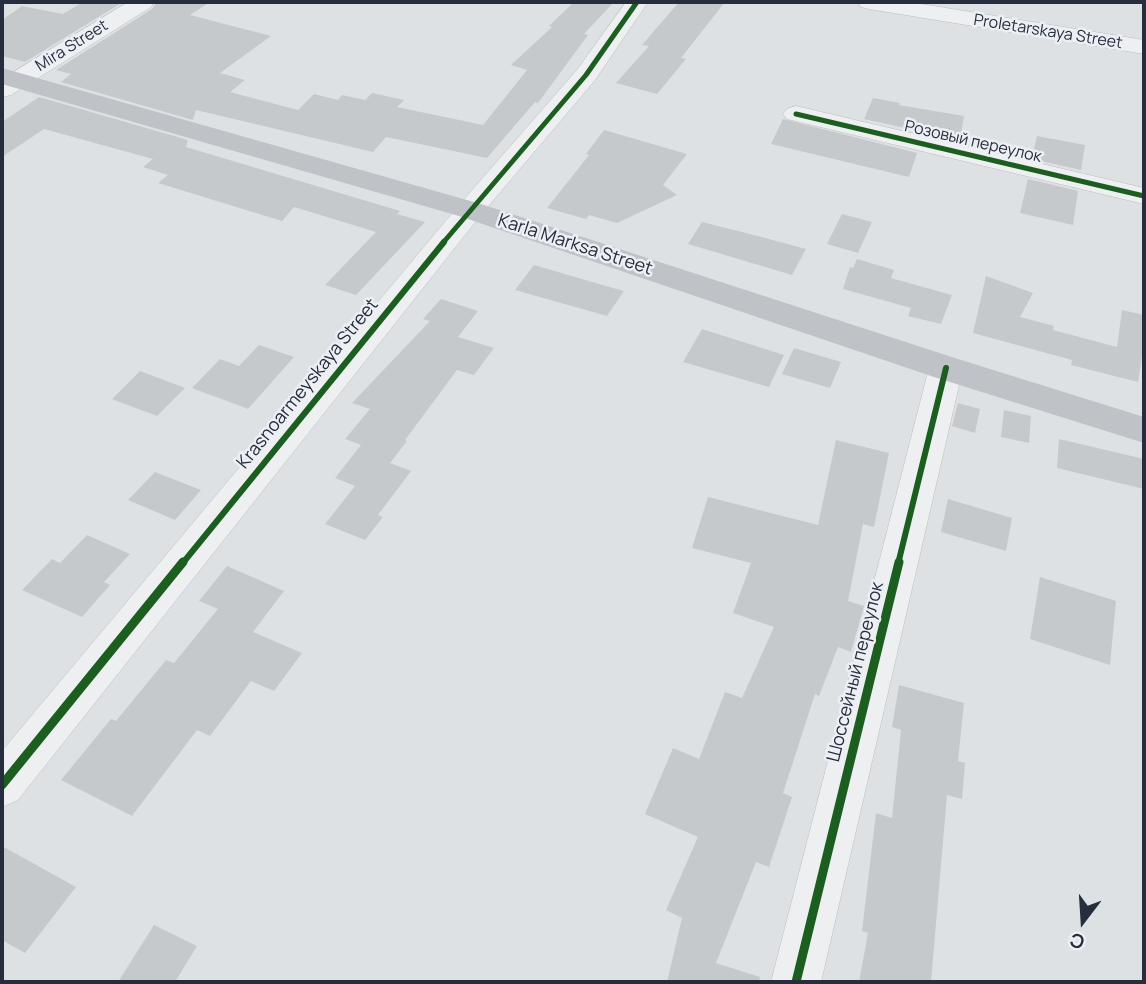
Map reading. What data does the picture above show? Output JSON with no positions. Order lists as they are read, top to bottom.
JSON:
{
  "streets": {
    "main road": ["Karla Marksa Street"],
    "street": [
      "Proletarskaya Street",
      "Mira Street",
      "Розовый переулок",
      "Krasnoarmeyskaya Street",
      "Шоссейный переулок"
    ]
  },
  "crossings": [
    ["Mira Street", "Karla Marksa Street"],
    ["Karla Marksa Street", "Krasnoarmeyskaya Street"],
    ["Karla Marksa Street", "Шоссейный переулок"]
  ],
  "north": "bottom"
}
